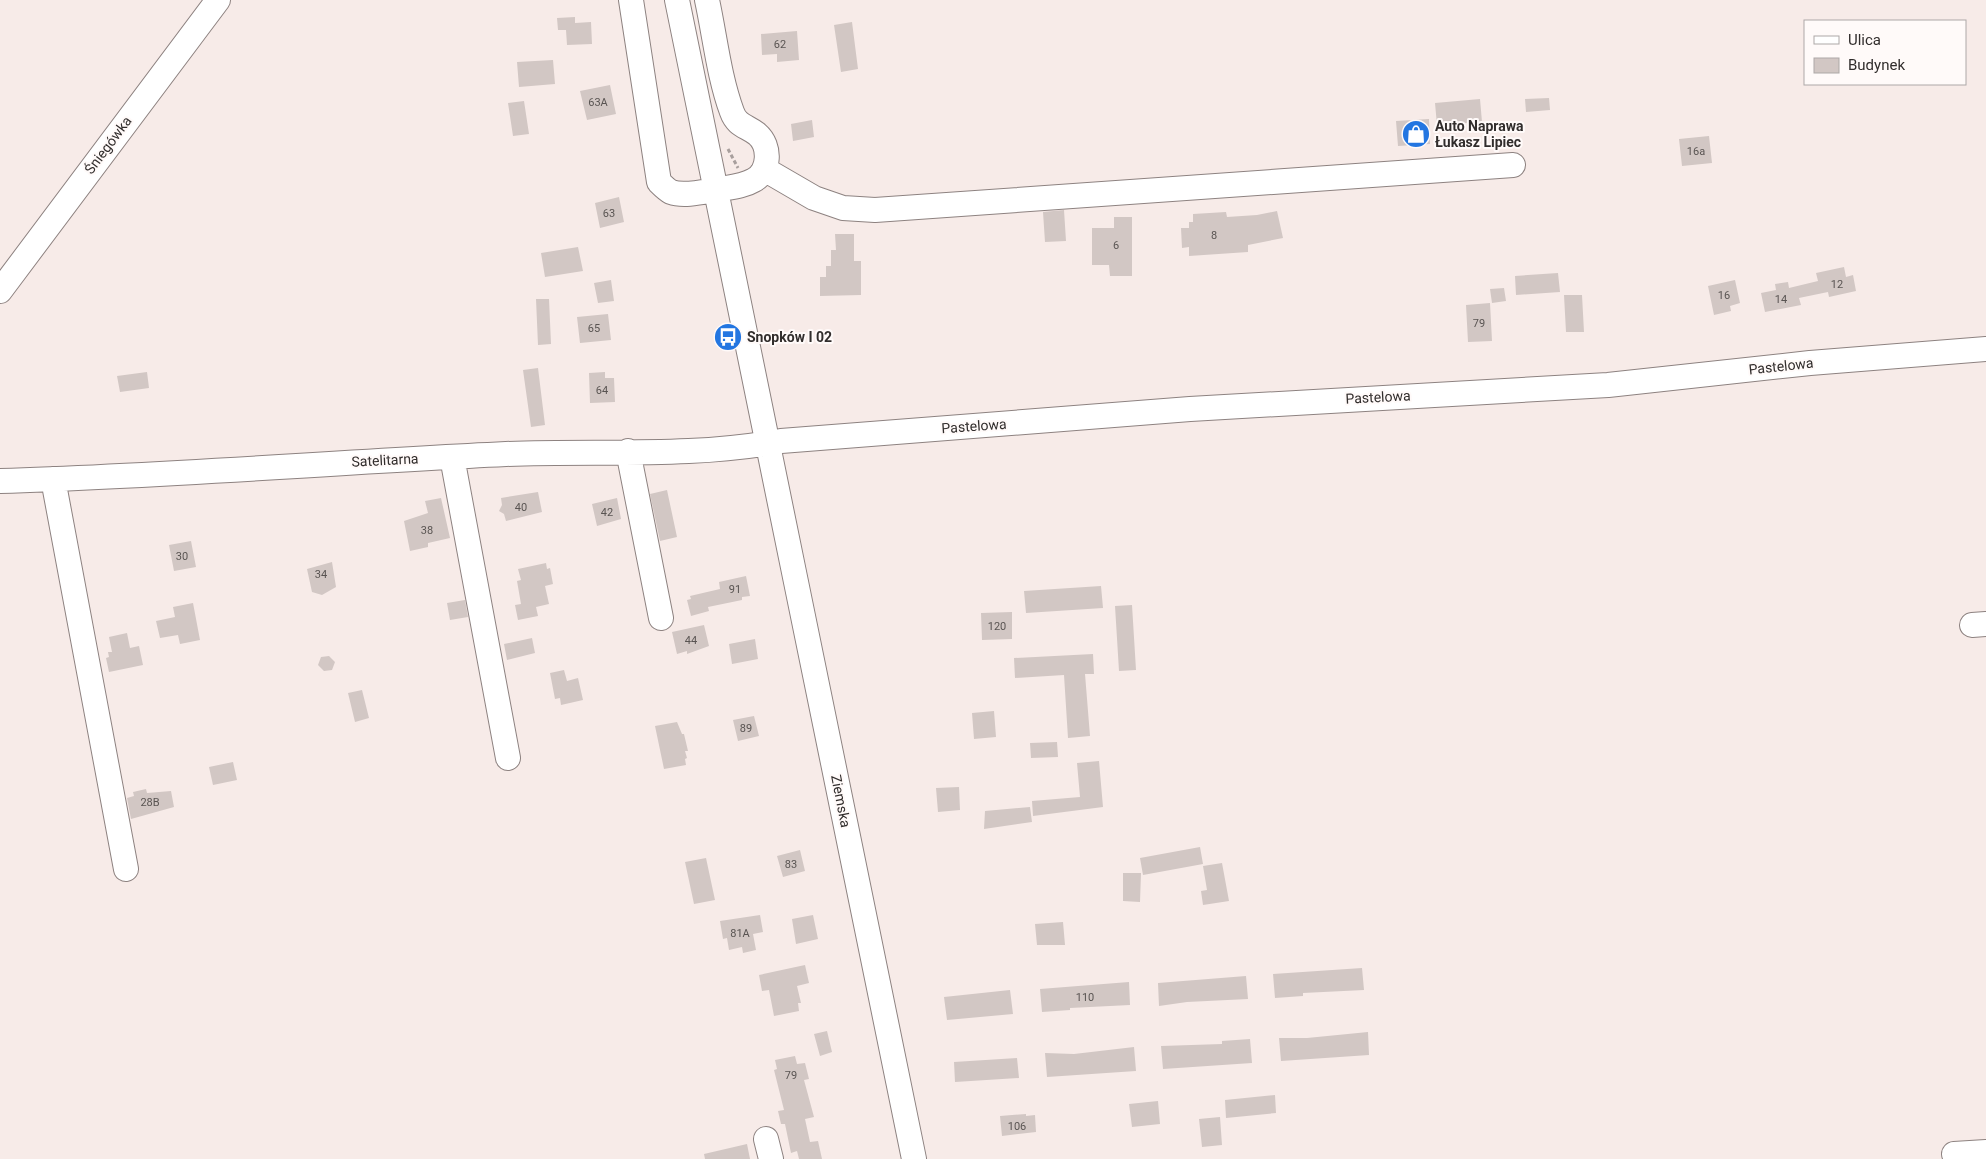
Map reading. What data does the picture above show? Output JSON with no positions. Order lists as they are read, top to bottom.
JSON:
{
  "streets": {
    "street": [
      "Śniegówka",
      "Pastelowa",
      "Satelitarna",
      "Ziemska"
    ]
  },
  "crossings": [
    ["Pastelowa", "Satelitarna"],
    ["Pastelowa", "Ziemska"],
    ["Satelitarna", "Ziemska"]
  ],
  "places": {
    "shop": ["Auto Naprawa Łukasz Lipiec"],
    "bus stop": ["Snopków I 02"]
  },
  "house_numbers": [
    "62",
    "63A",
    "16a",
    "63",
    "8",
    "6",
    "12",
    "16",
    "14",
    "79",
    "65",
    "64",
    "40",
    "42",
    "38",
    "30",
    "34",
    "91",
    "120",
    "44",
    "89",
    "28B",
    "83",
    "81A",
    "110",
    "79",
    "106"
  ],
  "legend": ["Ulica", "Budynek"]
}
